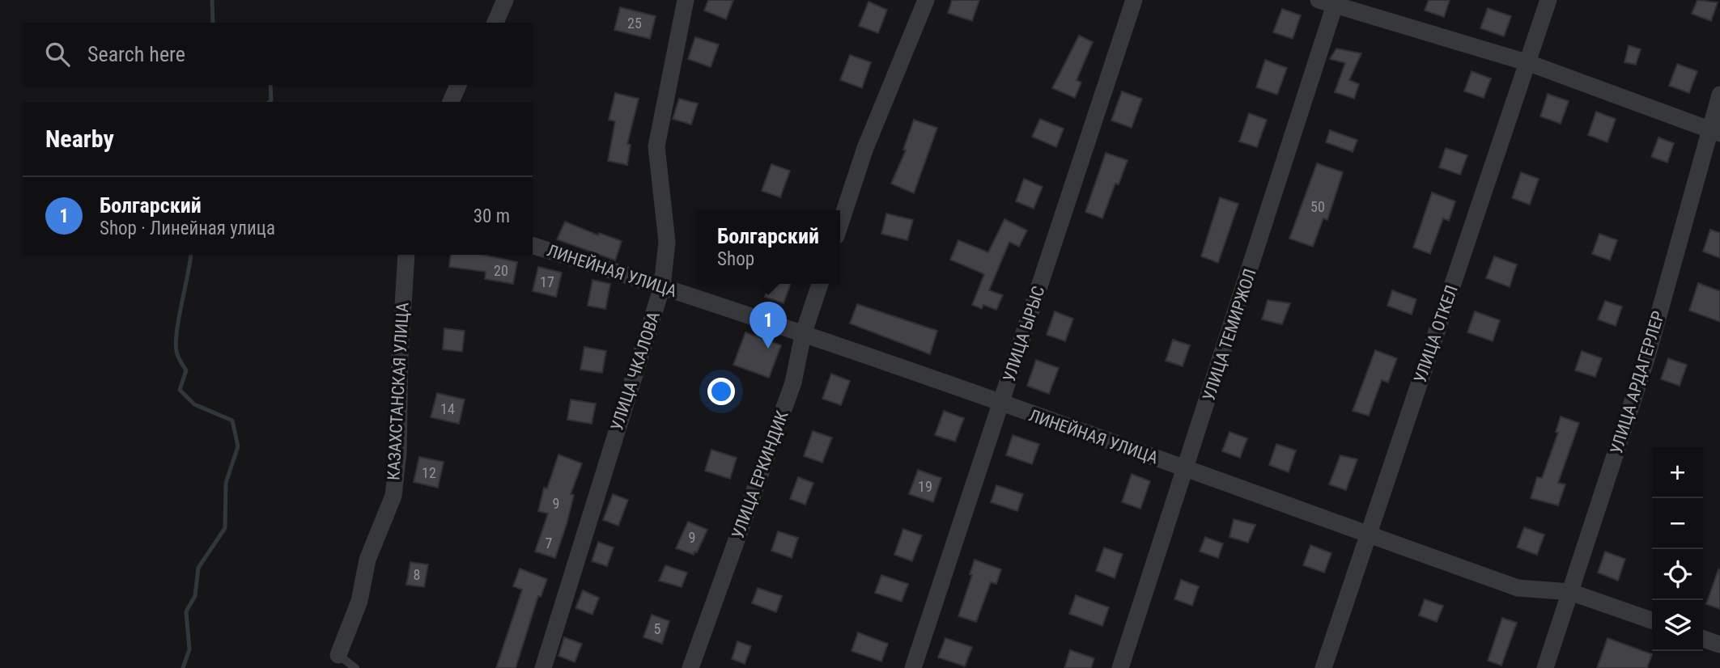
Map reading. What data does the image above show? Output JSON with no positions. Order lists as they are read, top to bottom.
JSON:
{
  "streets": {
    "street": [
      "ЛИНЕЙНАЯ УЛИЦА",
      "УЛИЦА ЫРЫС",
      "УЛИЦА ОТКЕЛ",
      "УЛИЦА ТЕМИРЖОЛ",
      "УЛИЦА ЧКАЛОВА",
      "УЛИЦА АРДАГЕРЛЕР",
      "КАЗАХСТАНСКАЯ УЛИЦА",
      "УЛИЦА ЕРКИНДИК"
    ]
  },
  "crossings": [
    ["ЛИНЕЙНАЯ УЛИЦА", "УЛИЦА ЫРЫС"],
    ["ЛИНЕЙНАЯ УЛИЦА", "УЛИЦА ОТКЕЛ"],
    ["ЛИНЕЙНАЯ УЛИЦА", "УЛИЦА ТЕМИРЖОЛ"],
    ["ЛИНЕЙНАЯ УЛИЦА", "УЛИЦА ЧКАЛОВА"],
    ["ЛИНЕЙНАЯ УЛИЦА", "УЛИЦА АРДАГЕРЛЕР"],
    ["ЛИНЕЙНАЯ УЛИЦА", "УЛИЦА ЕРКИНДИК"]
  ],
  "house_numbers": [
    "25",
    "50",
    "20",
    "17",
    "14",
    "12",
    "19",
    "9",
    "9",
    "7",
    "8",
    "5"
  ],
  "page": {
    "search": "Search here",
    "heading": "Nearby",
    "list": [
      {
        "mark": "1",
        "name": "Болгарский",
        "note": "Shop · Линейная улица",
        "value": "30 m"
      }
    ],
    "popup": ["Болгарский", "Shop"],
    "pins": "1",
    "map_buttons": ["+", "−"]
  }
}
